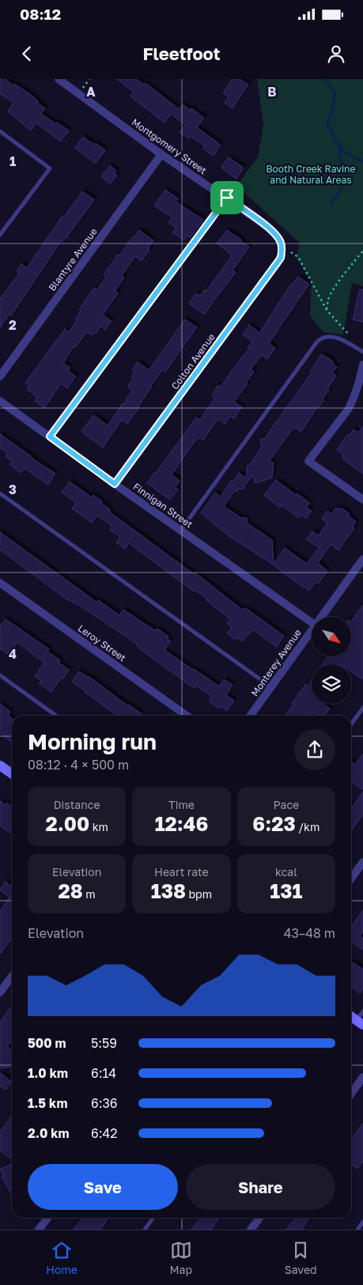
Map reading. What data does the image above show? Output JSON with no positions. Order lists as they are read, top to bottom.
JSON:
{
  "streets": {
    "street": [
      "Montgomery Street",
      "Blantyre Avenue",
      "Colton Avenue",
      "Finnigan Street",
      "Leroy Street",
      "Monterey Avenue"
    ]
  },
  "crossings": [
    ["Montgomery Street", "Blantyre Avenue"],
    ["Montgomery Street", "Colton Avenue"],
    ["Colton Avenue", "Finnigan Street"]
  ],
  "parks": ["Booth Creek Ravine and Natural Areas"],
  "north": "bottom right",
  "page": {
    "status": "08:12",
    "header": "Fleetfoot",
    "heading": ["Morning run", "08:12 · 4 × 500 m"],
    "stats": [
      ["Distance", "2.00 km"],
      ["Time", "12:46"],
      ["Pace", "6:23 /km"],
      ["Elevation", "28 m"],
      ["Heart rate", "138 bpm"],
      ["kcal", "131"]
    ],
    "chart": ["Elevation", "43–48 m"],
    "list": [
      {
        "name": "500 m",
        "note": "5:59"
      },
      {
        "name": "1.0 km",
        "note": "6:14"
      },
      {
        "name": "1.5 km",
        "note": "6:36"
      },
      {
        "name": "2.0 km",
        "note": "6:42"
      }
    ],
    "buttons": ["Save", "Share"],
    "tabs": ["Home", "Map", "Saved"]
  },
  "grid": {
    "columns": ["A", "B"],
    "rows": [
      "1",
      "2",
      "3",
      "4"
    ]
  }
}
